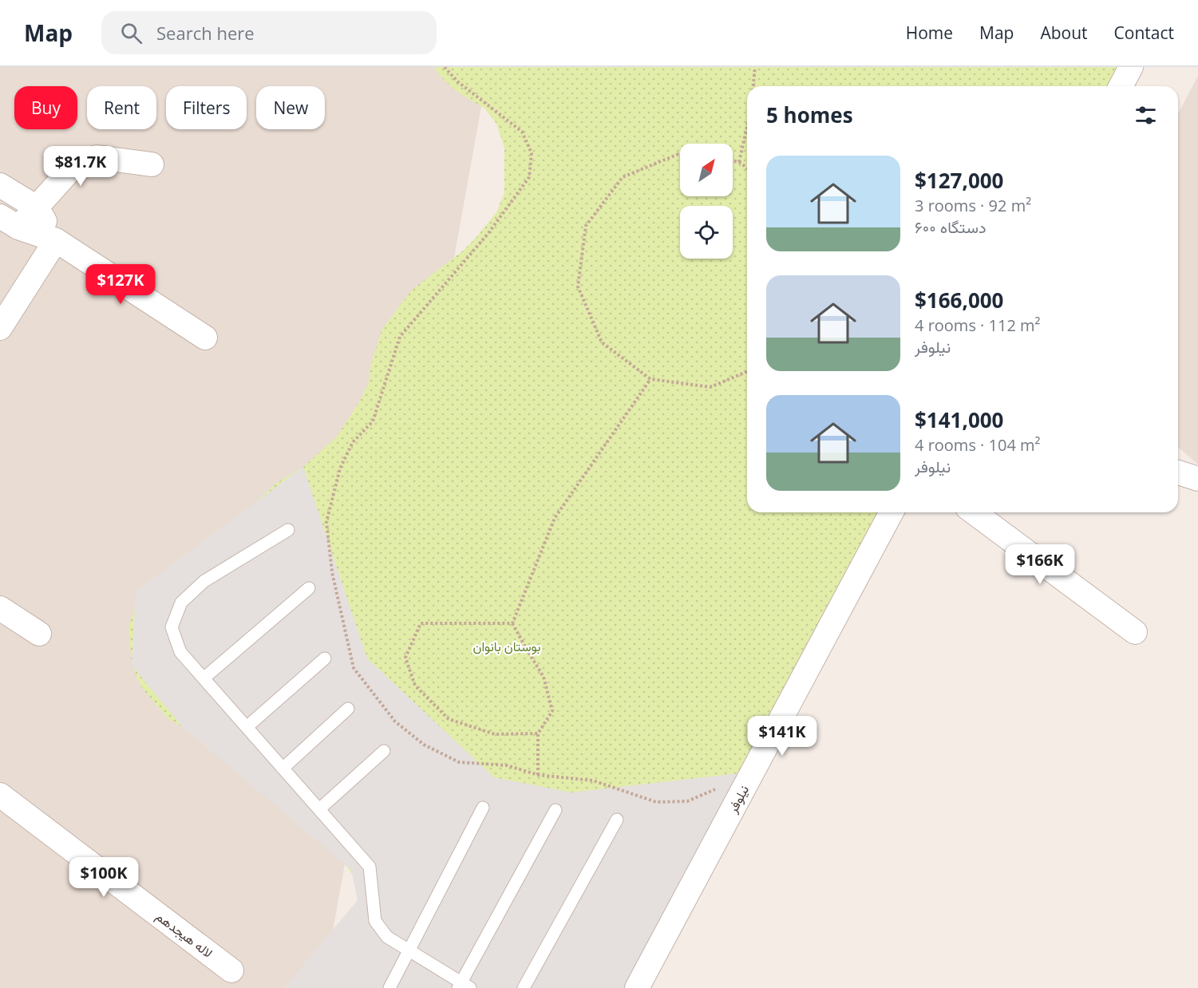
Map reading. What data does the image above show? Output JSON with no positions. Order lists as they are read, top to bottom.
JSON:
{
  "streets": {
    "street": ["نیلوفر", "لاله هیجدهم"]
  },
  "parks": ["بوستان بانوان"],
  "north": "top right",
  "page": {
    "header": "Map",
    "search": "Search here",
    "nav": [
      "Home",
      "Map",
      "About",
      "Contact"
    ],
    "chip": [
      "Buy",
      "Rent",
      "Filters",
      "New"
    ],
    "heading": "5 homes",
    "list": [
      {
        "name": "$127,000",
        "note": "3 rooms · 92 m² · ۶۰۰ دستگاه"
      },
      {
        "name": "$166,000",
        "note": "4 rooms · 112 m² · نیلوفر"
      },
      {
        "name": "$141,000",
        "note": "4 rooms · 104 m² · نیلوفر"
      }
    ],
    "price": [
      "$81.7K",
      "$127K",
      "$166K",
      "$141K",
      "$100K"
    ]
  }
}
